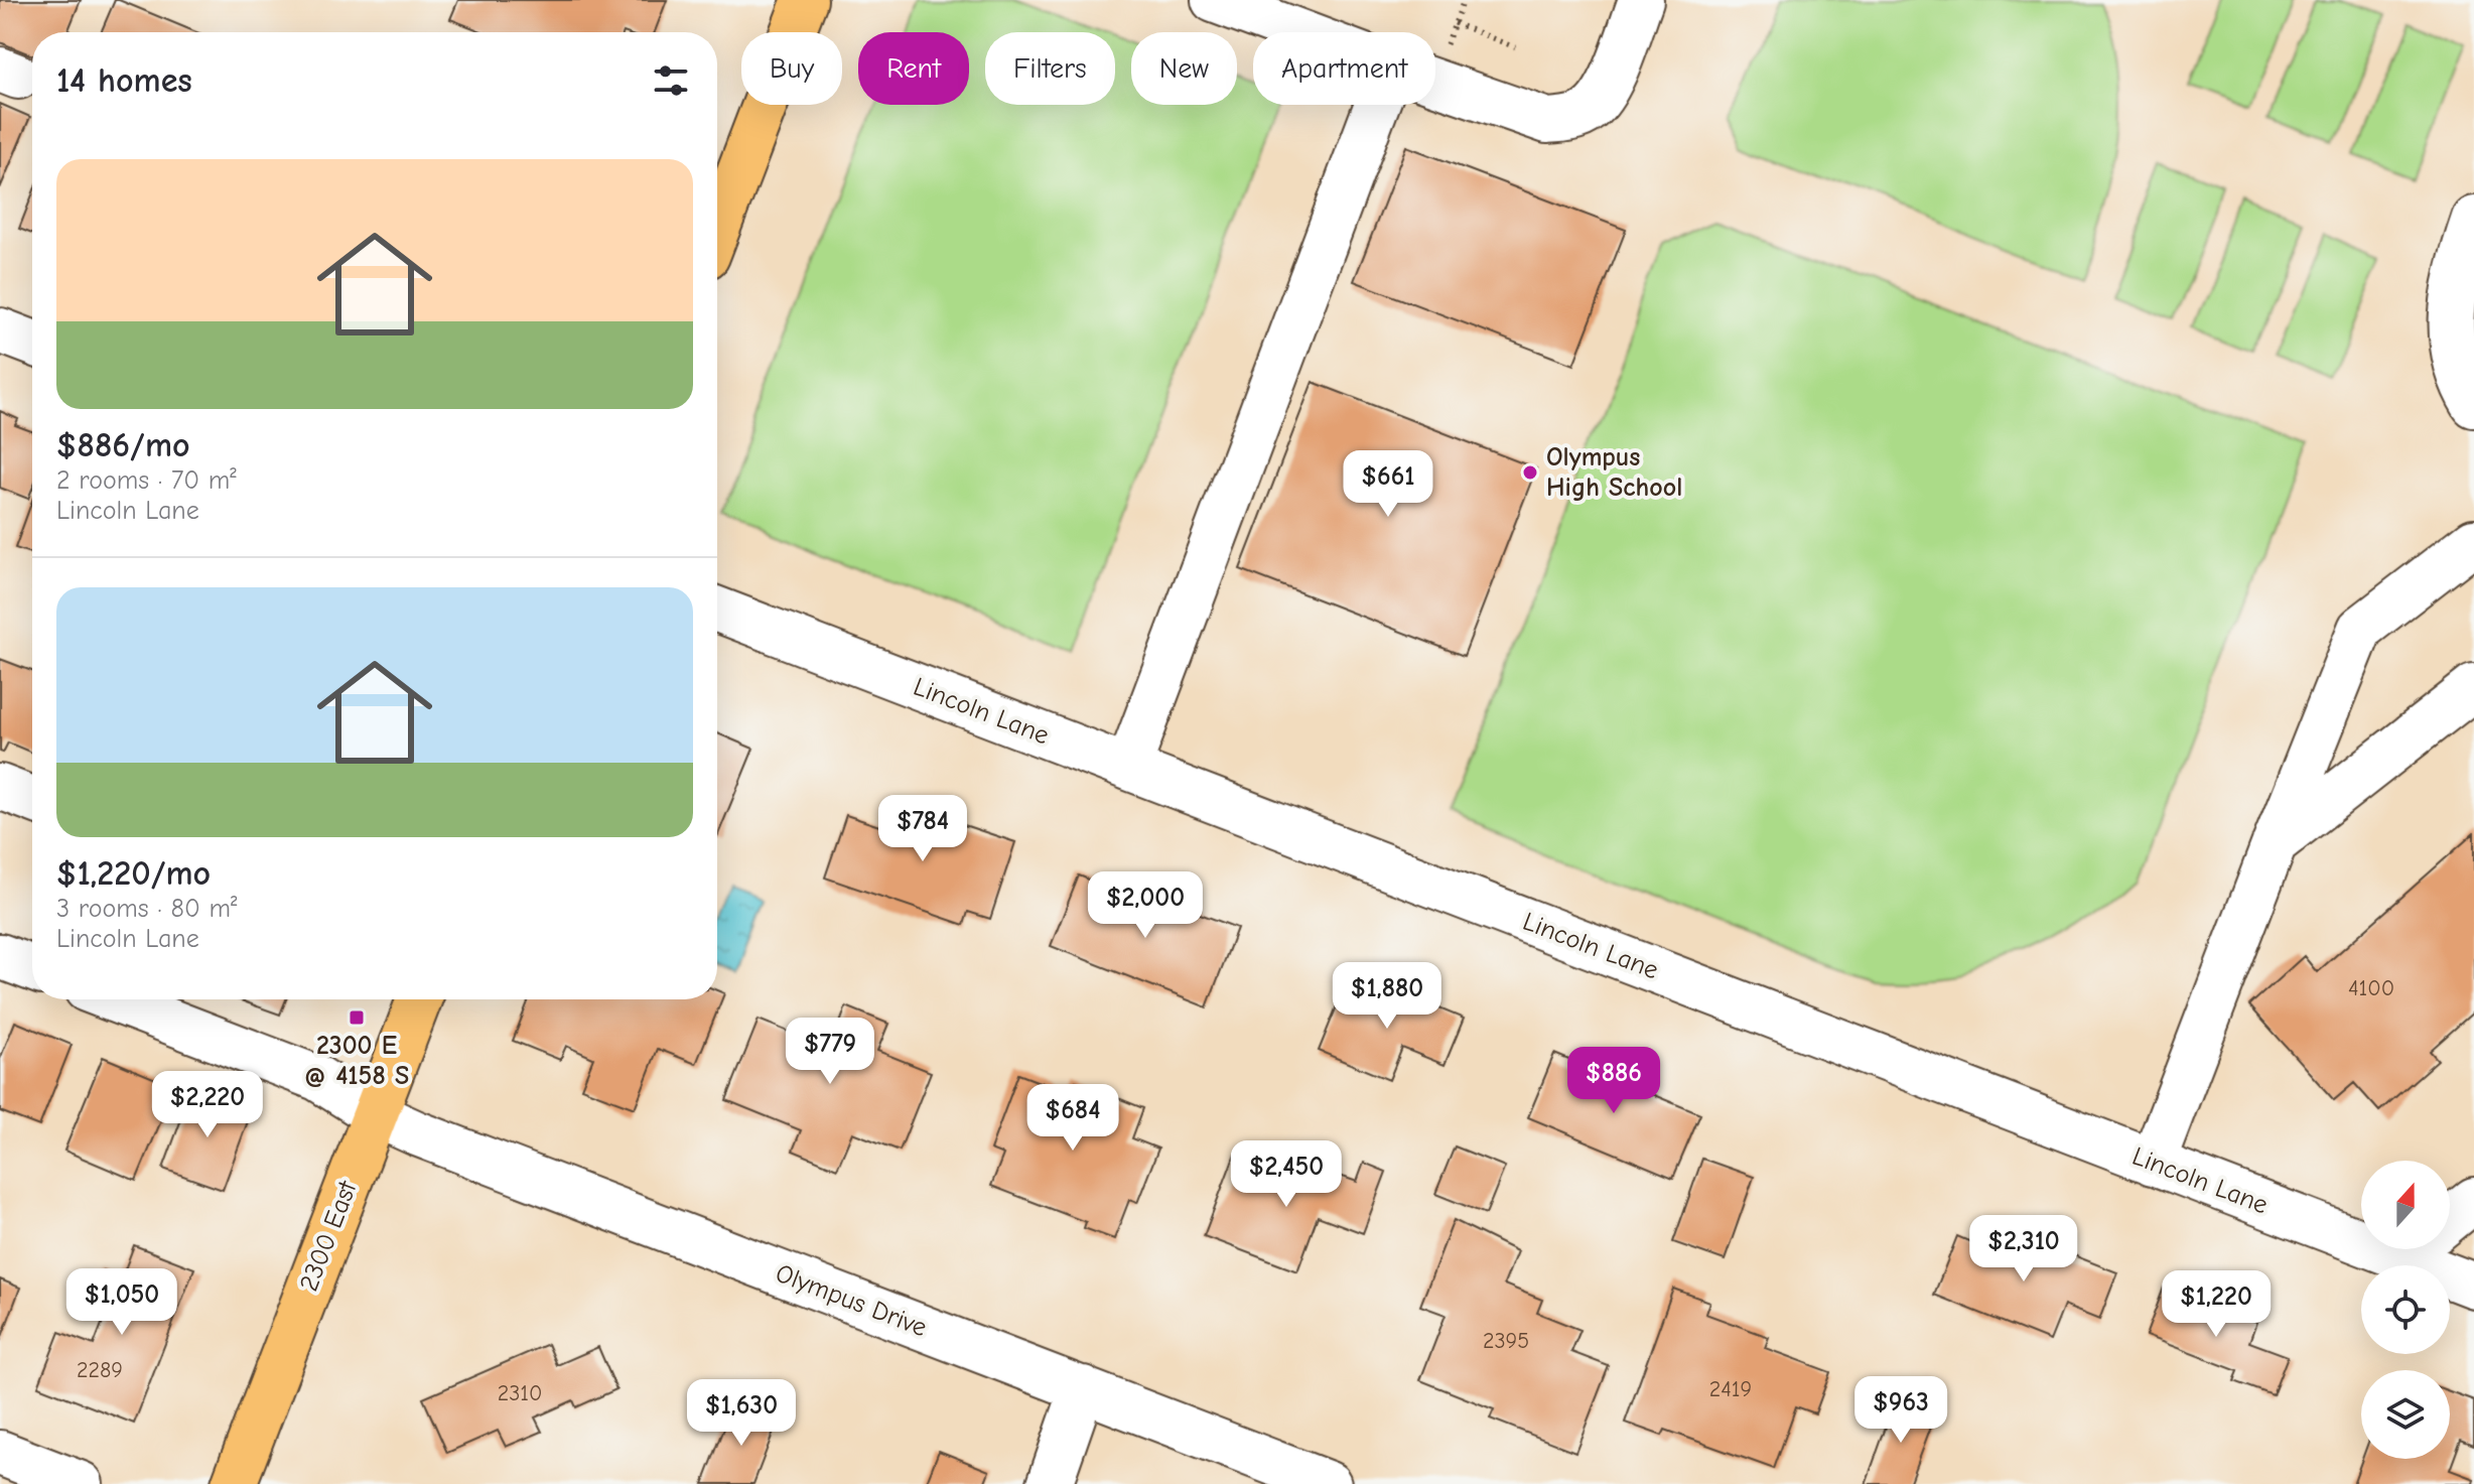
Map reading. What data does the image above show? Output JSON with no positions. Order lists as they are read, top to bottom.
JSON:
{
  "streets": {
    "main road": ["2300 East"],
    "street": ["Lincoln Lane", "Olympus Drive"]
  },
  "crossings": [
    ["2300 East", "Olympus Drive"]
  ],
  "places": {
    "other": ["Olympus High School"],
    "transit": ["2300 E @ 4158 S"]
  },
  "house_numbers": [
    "4100",
    "2395",
    "2289",
    "2419",
    "2310"
  ],
  "north": "top",
  "page": {
    "chip": [
      "Buy",
      "Rent",
      "Filters",
      "New",
      "Apartment"
    ],
    "heading": "14 homes",
    "list": [
      {
        "name": "$886/mo",
        "note": "2 rooms · 70 m² · Lincoln Lane"
      },
      {
        "name": "$1,220/mo",
        "note": "3 rooms · 80 m² · Lincoln Lane"
      }
    ],
    "price": [
      "$661",
      "$784",
      "$2,000",
      "$1,880",
      "$779",
      "$886",
      "$2,220",
      "$684",
      "$2,450",
      "$2,310",
      "$1,050",
      "$1,220",
      "$963",
      "$1,630"
    ]
  }
}
